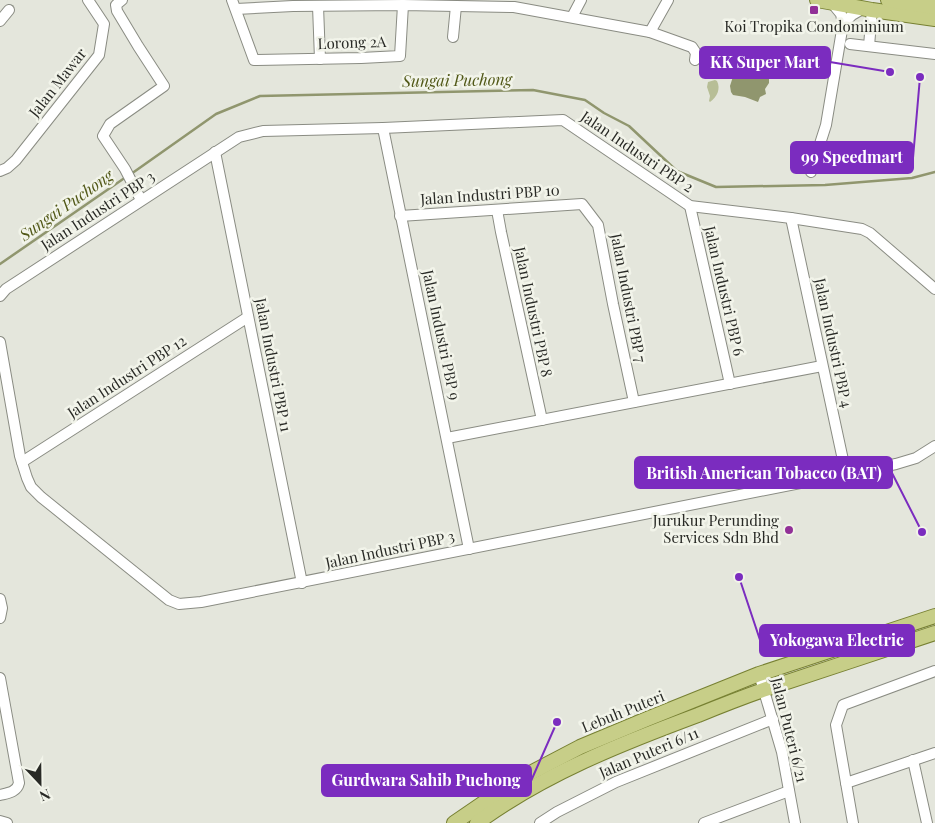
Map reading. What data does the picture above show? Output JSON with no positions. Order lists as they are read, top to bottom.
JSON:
{
  "streets": {
    "main road": ["Lebuh Puteri"],
    "street": [
      "Lorong 2A",
      "Jalan Mawar",
      "Jalan Industri PBP 2",
      "Jalan Industri PBP 10",
      "Jalan Industri PBP 3",
      "Jalan Industri PBP 6",
      "Jalan Industri PBP 7",
      "Jalan Industri PBP 8",
      "Jalan Industri PBP 9",
      "Jalan Industri PBP 4",
      "Jalan Industri PBP 11",
      "Jalan Industri PBP 12",
      "Jalan Puteri 6/21",
      "Jalan Puteri 6/11"
    ]
  },
  "crossings": [
    ["Jalan Industri PBP 2", "Jalan Industri PBP 3"],
    ["Jalan Industri PBP 2", "Jalan Industri PBP 6"],
    ["Jalan Industri PBP 2", "Jalan Industri PBP 9"],
    ["Jalan Industri PBP 2", "Jalan Industri PBP 4"],
    ["Jalan Industri PBP 2", "Jalan Industri PBP 11"],
    ["Jalan Industri PBP 10", "Jalan Industri PBP 7"],
    ["Jalan Industri PBP 10", "Jalan Industri PBP 8"],
    ["Jalan Industri PBP 10", "Jalan Industri PBP 9"],
    ["Jalan Industri PBP 3", "Jalan Industri PBP 9"],
    ["Jalan Industri PBP 3", "Jalan Industri PBP 4"],
    ["Jalan Industri PBP 3", "Jalan Industri PBP 11"],
    ["Jalan Industri PBP 3", "Jalan Industri PBP 12"],
    ["Jalan Industri PBP 11", "Jalan Industri PBP 12"],
    ["Lebuh Puteri", "Jalan Puteri 6/21"],
    ["Lebuh Puteri", "Jalan Puteri 6/11"],
    ["Jalan Puteri 6/21", "Jalan Puteri 6/11"]
  ],
  "water": ["Sungai Puchong"],
  "places": {
    "transit": ["Koi Tropika Condominium"],
    "other": [
      "KK Super Mart",
      "99 Speedmart",
      "Jurukur Perunding Services Sdn Bhd",
      "British American Tobacco (BAT)",
      "Yokogawa Electric",
      "Gurdwara Sahib Puchong"
    ]
  },
  "north": "bottom"
}
